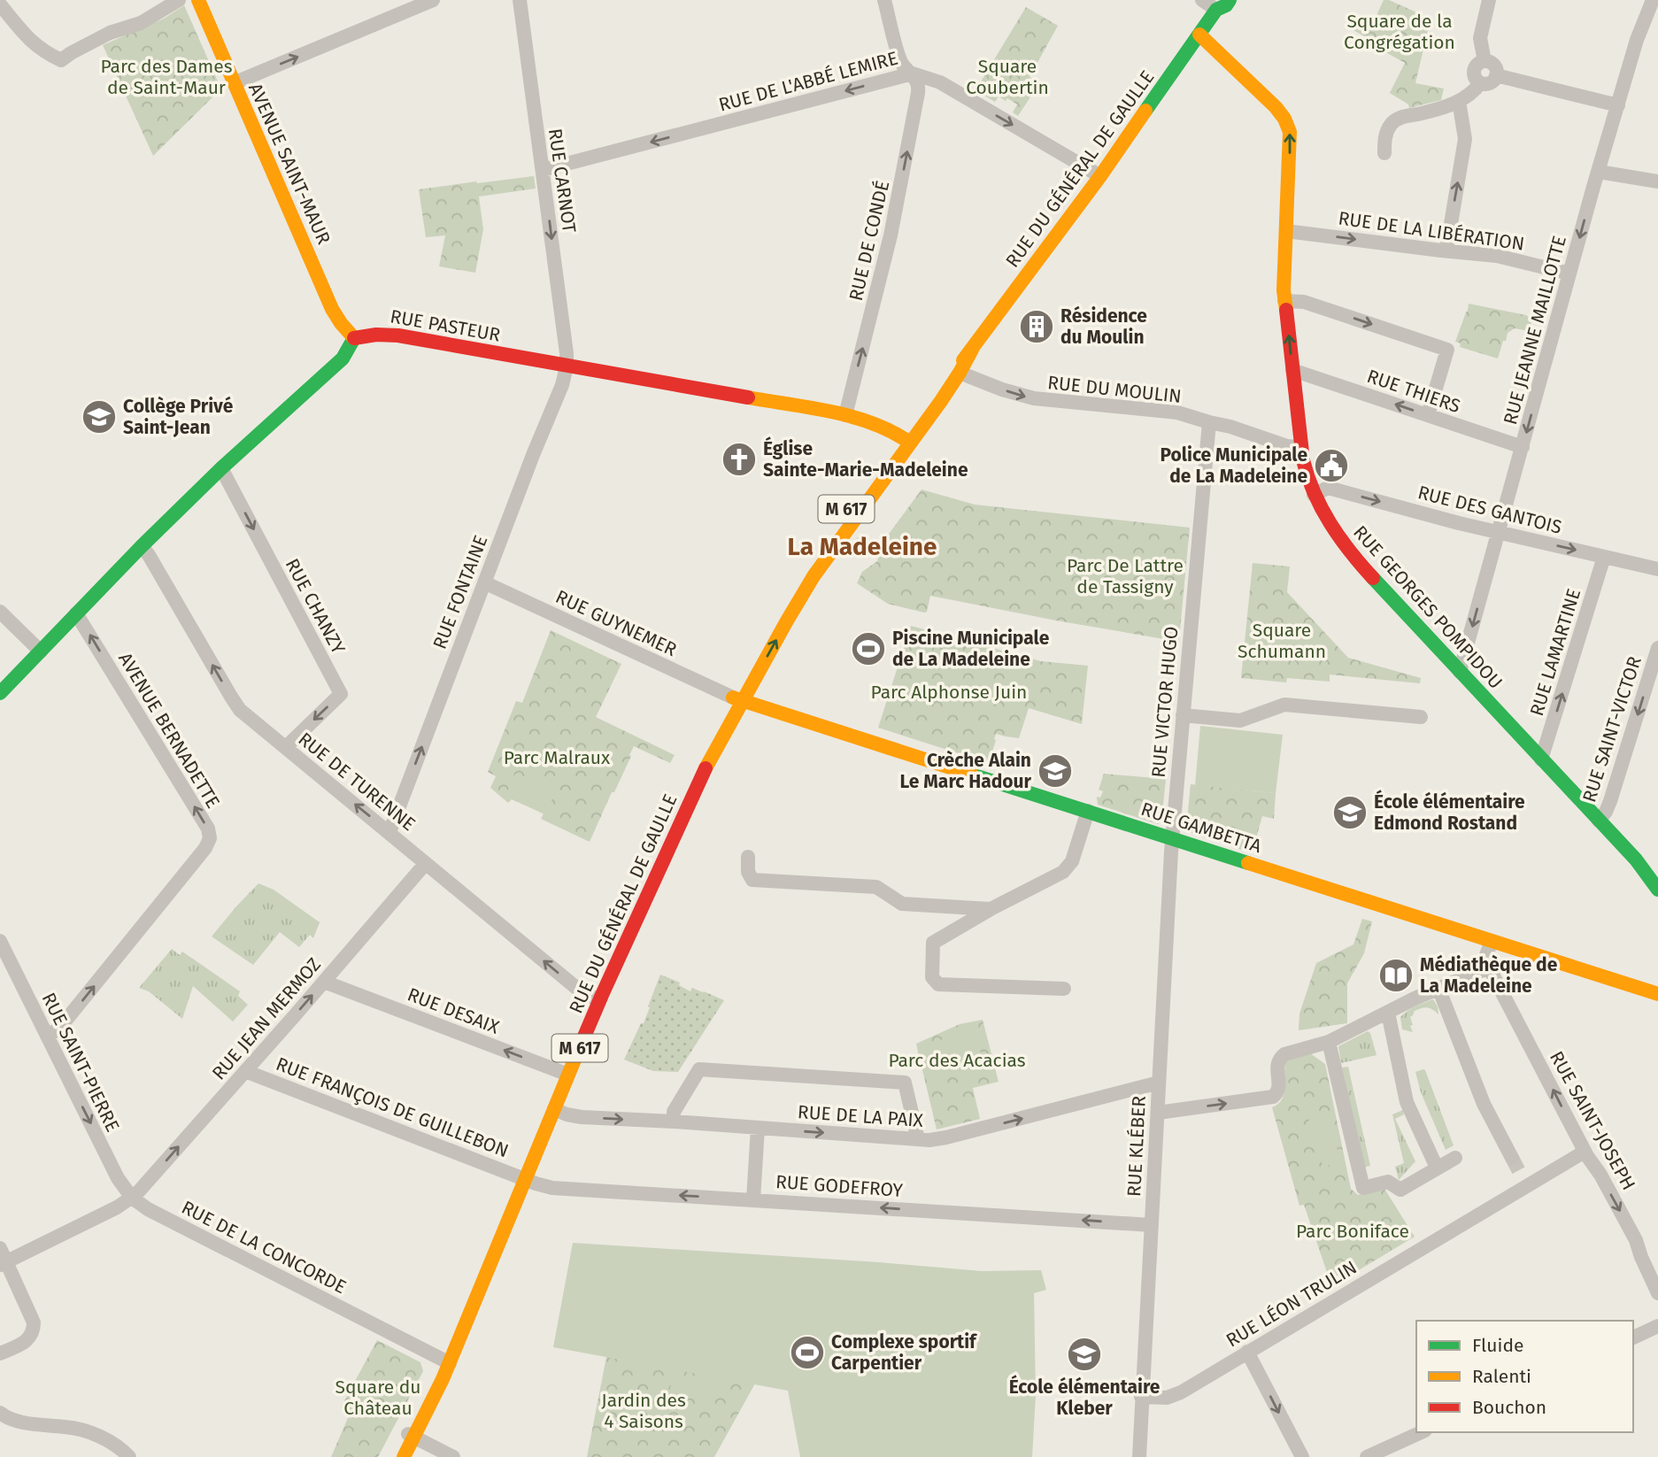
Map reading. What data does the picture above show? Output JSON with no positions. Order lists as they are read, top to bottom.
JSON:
{
  "streets": {
    "street": [
      "RUE DE L'ABBÉ LEMIRE",
      "AVENUE SAINT-MAUR",
      "RUE DU GÉNÉRAL DE GAULLE",
      "RUE CARNOT",
      "RUE DE LA LIBÉRATION",
      "RUE DE CONDÉ",
      "RUE PASTEUR",
      "RUE JEANNE MAILLOTTE",
      "RUE DU MOULIN",
      "RUE THIERS",
      "M 617",
      "RUE DES GANTOIS",
      "RUE FONTAINE",
      "RUE CHANZY",
      "RUE GEORGES POMPIDOU",
      "RUE GUYNEMER",
      "RUE LAMARTINE",
      "RUE VICTOR HUGO",
      "RUE SAINT-VICTOR",
      "AVENUE BERNADETTE",
      "RUE DE TURENNE",
      "RUE GAMBETTA",
      "RUE DESAIX",
      "RUE JEAN MERMOZ",
      "RUE SAINT-PIERRE",
      "RUE FRANÇOIS DE GUILLEBON",
      "RUE DE LA PAIX",
      "RUE SAINT-JOSEPH",
      "RUE KLÉBER",
      "RUE GODEFROY",
      "RUE DE LA CONCORDE",
      "RUE LÉON TRULIN"
    ]
  },
  "crossings": [
    ["RUE DE L'ABBÉ LEMIRE", "RUE DU GÉNÉRAL DE GAULLE"],
    ["RUE DE L'ABBÉ LEMIRE", "RUE CARNOT"],
    ["RUE DE L'ABBÉ LEMIRE", "RUE DE CONDÉ"],
    ["AVENUE SAINT-MAUR", "RUE PASTEUR"],
    ["RUE DU GÉNÉRAL DE GAULLE", "RUE PASTEUR"],
    ["RUE DU GÉNÉRAL DE GAULLE", "RUE DU MOULIN"],
    ["RUE DU GÉNÉRAL DE GAULLE", "RUE GEORGES POMPIDOU"],
    ["RUE DU GÉNÉRAL DE GAULLE", "RUE GUYNEMER"],
    ["RUE DU GÉNÉRAL DE GAULLE", "RUE DE TURENNE"],
    ["RUE DU GÉNÉRAL DE GAULLE", "RUE GAMBETTA"],
    ["RUE DU GÉNÉRAL DE GAULLE", "RUE DESAIX"],
    ["RUE DU GÉNÉRAL DE GAULLE", "RUE FRANÇOIS DE GUILLEBON"],
    ["RUE DU GÉNÉRAL DE GAULLE", "RUE DE LA PAIX"],
    ["RUE DU GÉNÉRAL DE GAULLE", "RUE GODEFROY"],
    ["RUE DU GÉNÉRAL DE GAULLE", "RUE DE LA CONCORDE"],
    ["RUE CARNOT", "RUE PASTEUR"],
    ["RUE CARNOT", "RUE FONTAINE"],
    ["RUE DE LA LIBÉRATION", "RUE JEANNE MAILLOTTE"],
    ["RUE DE LA LIBÉRATION", "RUE GEORGES POMPIDOU"],
    ["RUE DE CONDÉ", "RUE PASTEUR"],
    ["RUE PASTEUR", "RUE FONTAINE"],
    ["RUE JEANNE MAILLOTTE", "RUE THIERS"],
    ["RUE JEANNE MAILLOTTE", "RUE DES GANTOIS"],
    ["RUE JEANNE MAILLOTTE", "RUE GEORGES POMPIDOU"],
    ["RUE DU MOULIN", "RUE GEORGES POMPIDOU"],
    ["RUE DU MOULIN", "RUE VICTOR HUGO"],
    ["RUE THIERS", "RUE GEORGES POMPIDOU"],
    ["RUE DES GANTOIS", "RUE GEORGES POMPIDOU"],
    ["RUE DES GANTOIS", "RUE LAMARTINE"],
    ["RUE FONTAINE", "RUE GUYNEMER"],
    ["RUE FONTAINE", "RUE DE TURENNE"],
    ["RUE CHANZY", "RUE DE TURENNE"],
    ["RUE GEORGES POMPIDOU", "RUE LAMARTINE"],
    ["RUE GEORGES POMPIDOU", "RUE SAINT-VICTOR"],
    ["RUE GUYNEMER", "RUE GAMBETTA"],
    ["RUE VICTOR HUGO", "RUE GAMBETTA"],
    ["RUE VICTOR HUGO", "RUE KLÉBER"],
    ["AVENUE BERNADETTE", "RUE SAINT-PIERRE"],
    ["RUE DE TURENNE", "RUE JEAN MERMOZ"],
    ["RUE GAMBETTA", "RUE KLÉBER"],
    ["RUE DESAIX", "RUE JEAN MERMOZ"],
    ["RUE JEAN MERMOZ", "RUE SAINT-PIERRE"],
    ["RUE JEAN MERMOZ", "RUE FRANÇOIS DE GUILLEBON"],
    ["RUE JEAN MERMOZ", "RUE DE LA CONCORDE"],
    ["RUE SAINT-PIERRE", "RUE DE LA CONCORDE"],
    ["RUE FRANÇOIS DE GUILLEBON", "RUE GODEFROY"],
    ["RUE DE LA PAIX", "RUE KLÉBER"],
    ["RUE SAINT-JOSEPH", "RUE LÉON TRULIN"],
    ["RUE KLÉBER", "RUE GODEFROY"],
    ["RUE KLÉBER", "RUE LÉON TRULIN"]
  ],
  "one_way": [
    "RUE CARNOT",
    "RUE DE LA LIBÉRATION",
    "RUE DE CONDÉ",
    "RUE JEANNE MAILLOTTE",
    "RUE DU MOULIN",
    "RUE THIERS",
    "RUE DES GANTOIS",
    "RUE FONTAINE",
    "RUE CHANZY",
    "RUE LAMARTINE",
    "RUE SAINT-VICTOR",
    "AVENUE BERNADETTE",
    "RUE DE TURENNE",
    "RUE DESAIX",
    "RUE JEAN MERMOZ",
    "RUE SAINT-PIERRE",
    "RUE DE LA PAIX",
    "RUE GODEFROY"
  ],
  "districts": ["La Madeleine"],
  "parks": [
    "Square de la Congrégation",
    "Parc des Dames de Saint-Maur",
    "Square Coubertin",
    "Parc De Lattre de Tassigny",
    "Square Schumann",
    "Parc Alphonse Juin",
    "Parc Malraux",
    "Parc des Acacias",
    "Parc Boniface",
    "Square du Château",
    "Jardin des 4 Saisons"
  ],
  "places": {
    "building": ["Résidence du Moulin"],
    "school or university": [
      "Collège Privé Saint-Jean",
      "Crèche Alain Le Marc Hadour",
      "École élémentaire Edmond Rostand",
      "École élémentaire Kleber"
    ],
    "church": ["Église Sainte-Marie-Madeleine"],
    "public building": ["Police Municipale de La Madeleine"],
    "sports": ["Piscine Municipale de La Madeleine", "Complexe sportif Carpentier"],
    "library": ["Médiathèque de La Madeleine"]
  },
  "legend": ["Fluide", "Ralenti", "Bouchon"]
}
